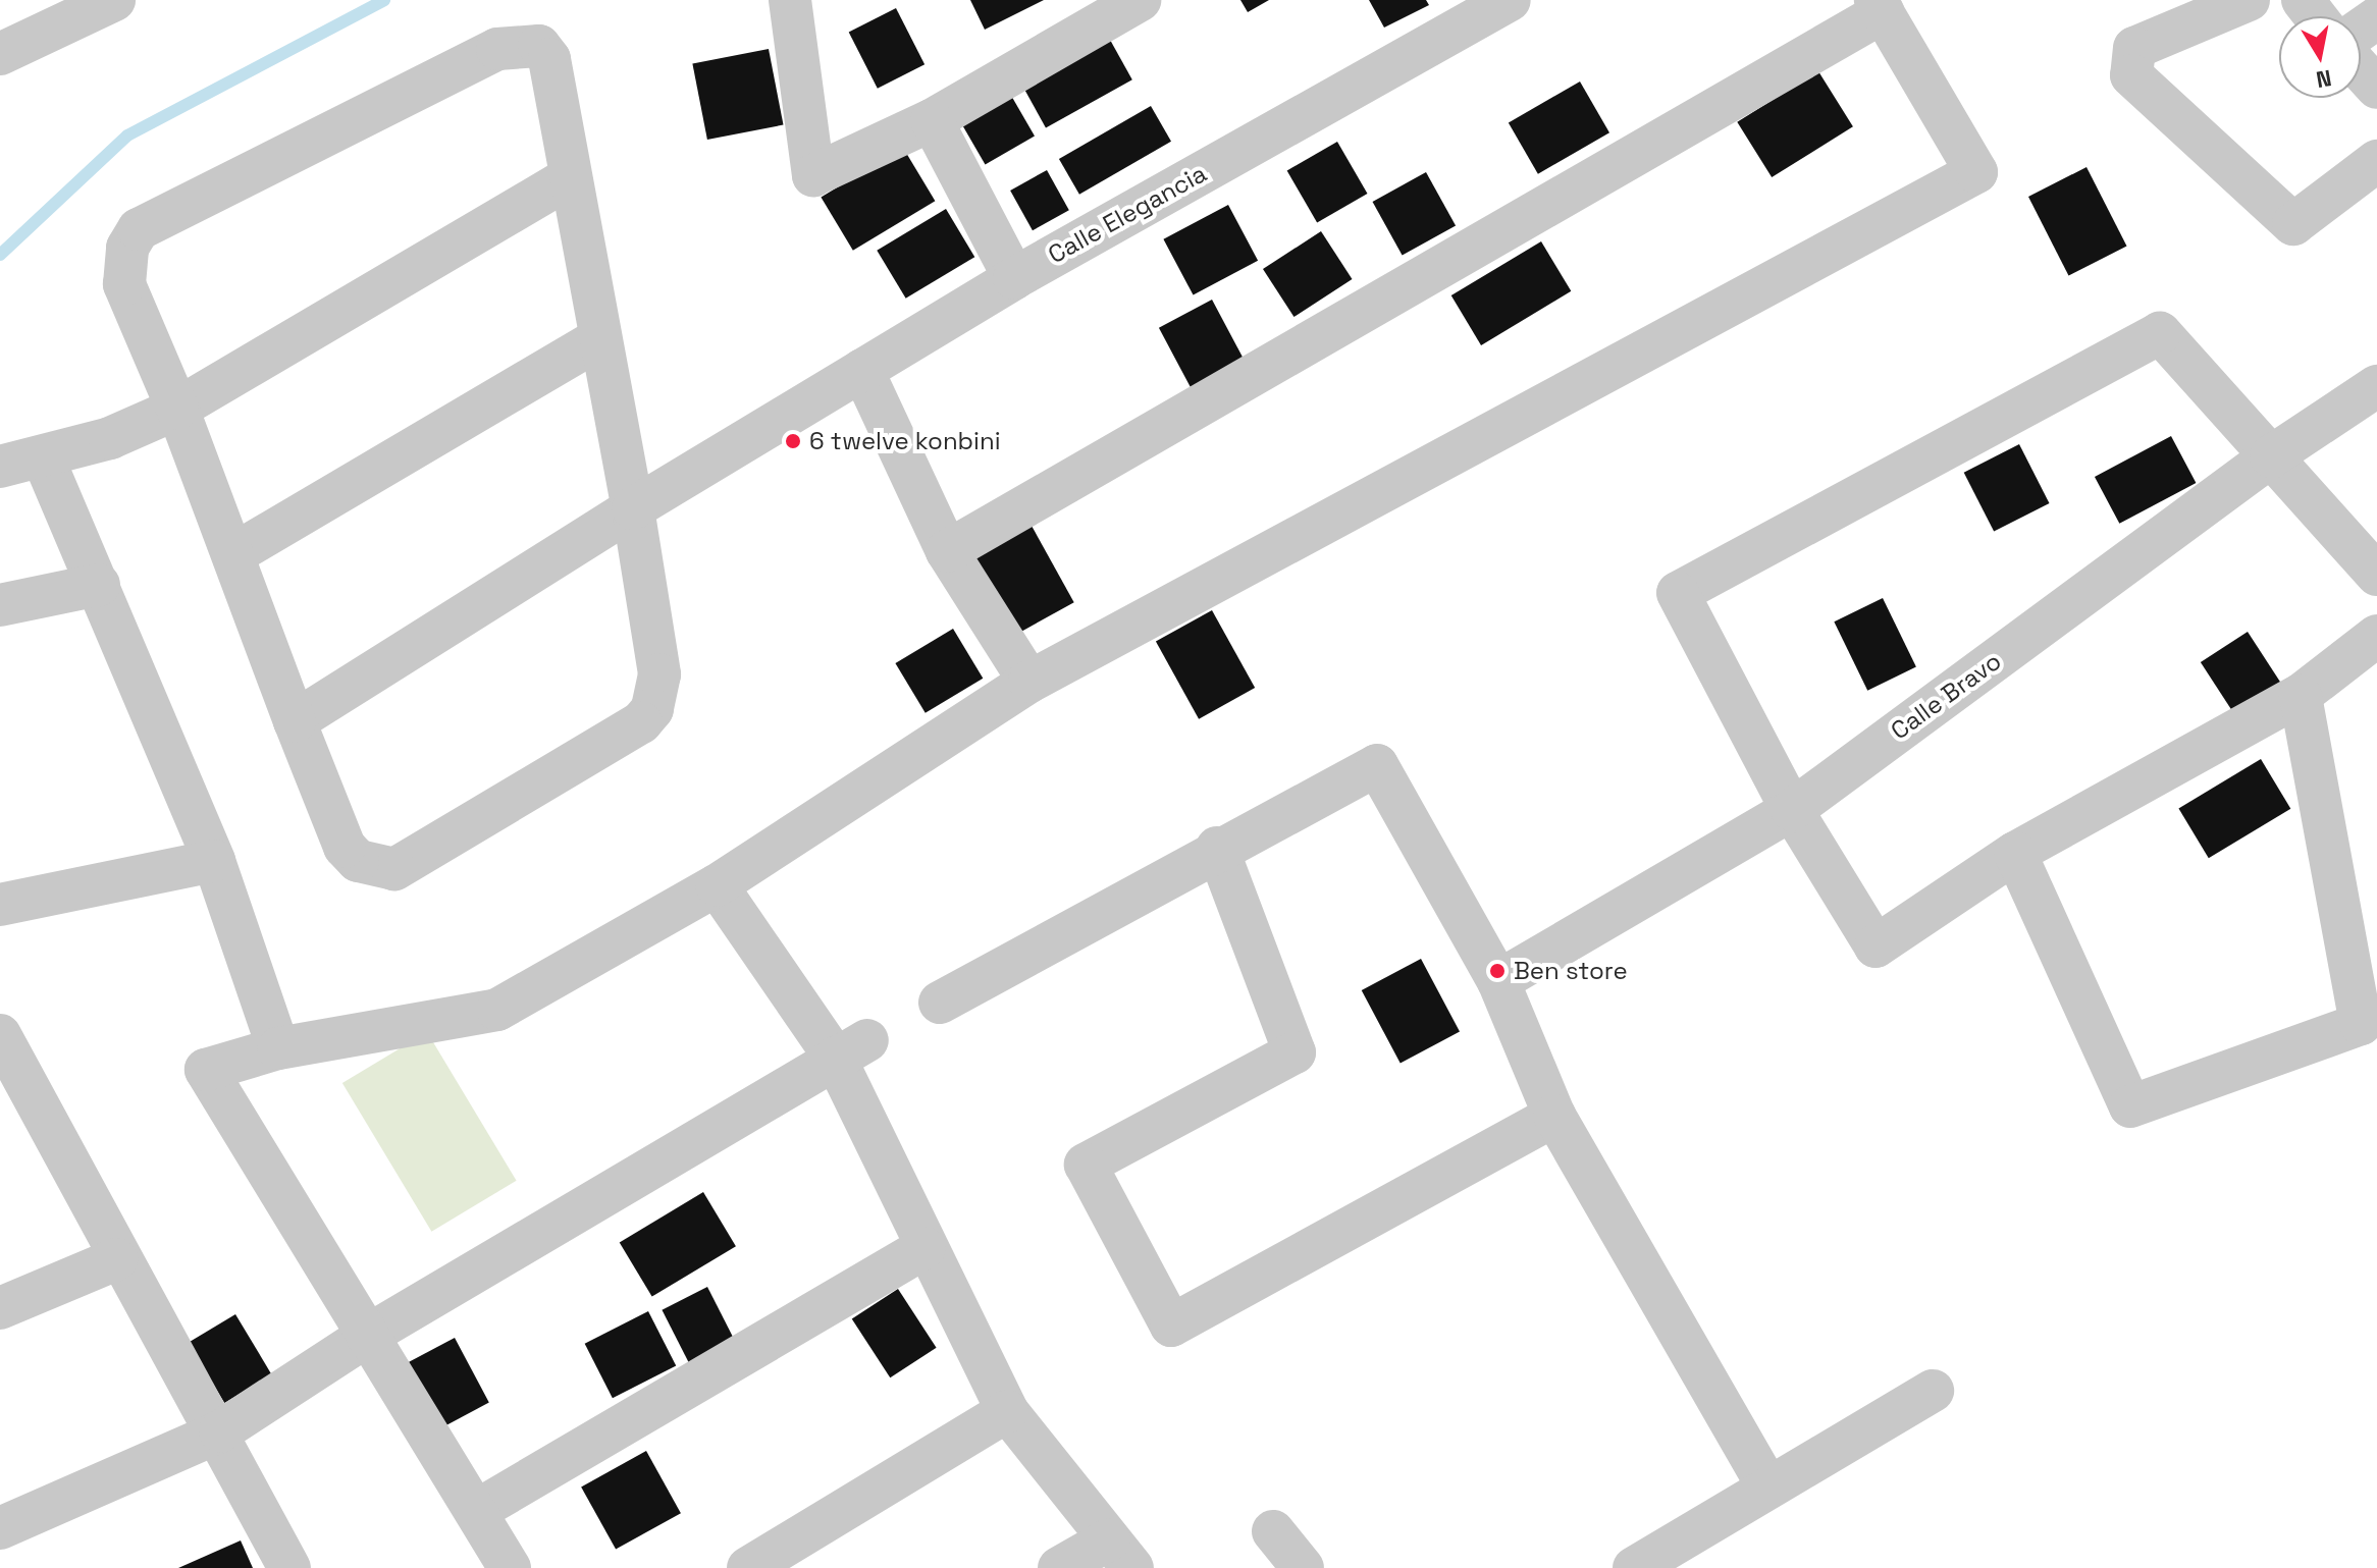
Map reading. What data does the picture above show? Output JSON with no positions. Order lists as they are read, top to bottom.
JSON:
{
  "streets": {
    "street": ["Calle Elegancia", "Calle Bravo"]
  },
  "places": ["6 twelve konbini", "Ben store"],
  "north": "bottom"
}
